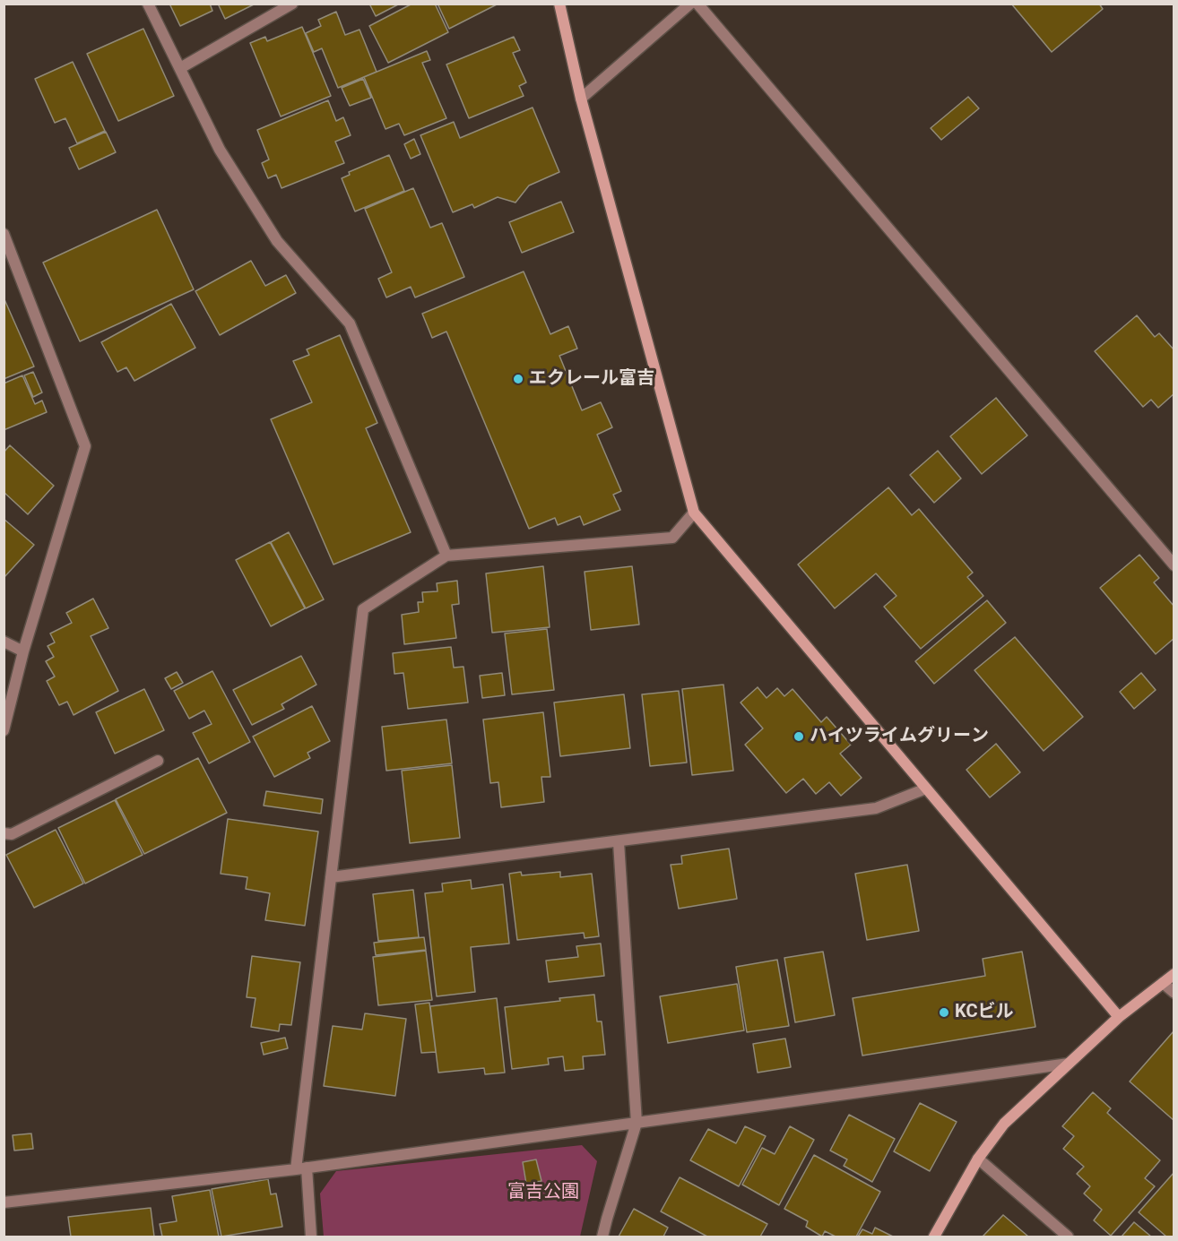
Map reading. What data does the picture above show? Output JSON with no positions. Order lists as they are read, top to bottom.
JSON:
{
  "parks": ["富吉公園"],
  "places": ["エクレール富吉", "ハイツライムグリーン", "KCビル"]
}
